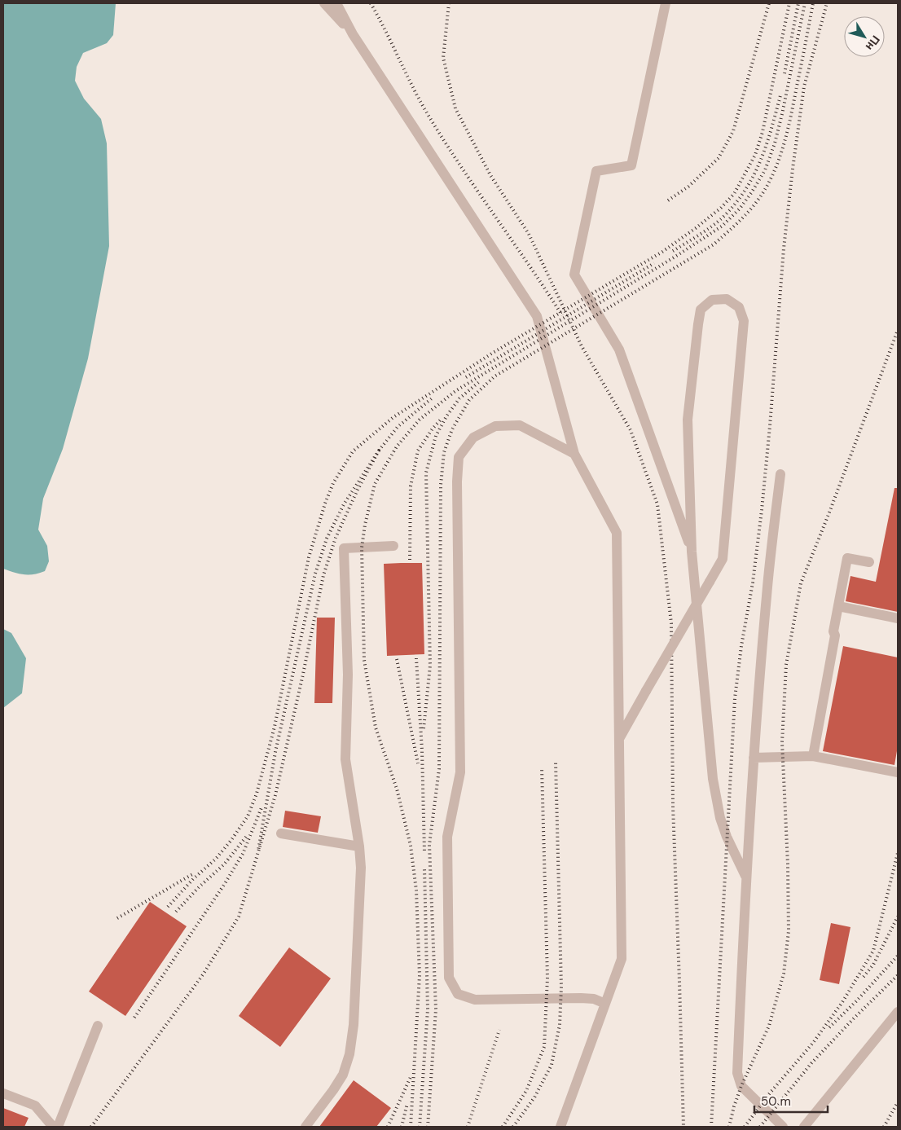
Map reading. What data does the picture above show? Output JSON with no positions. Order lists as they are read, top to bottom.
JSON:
{
  "scale_bar": "50 m",
  "north": "bottom right"
}
